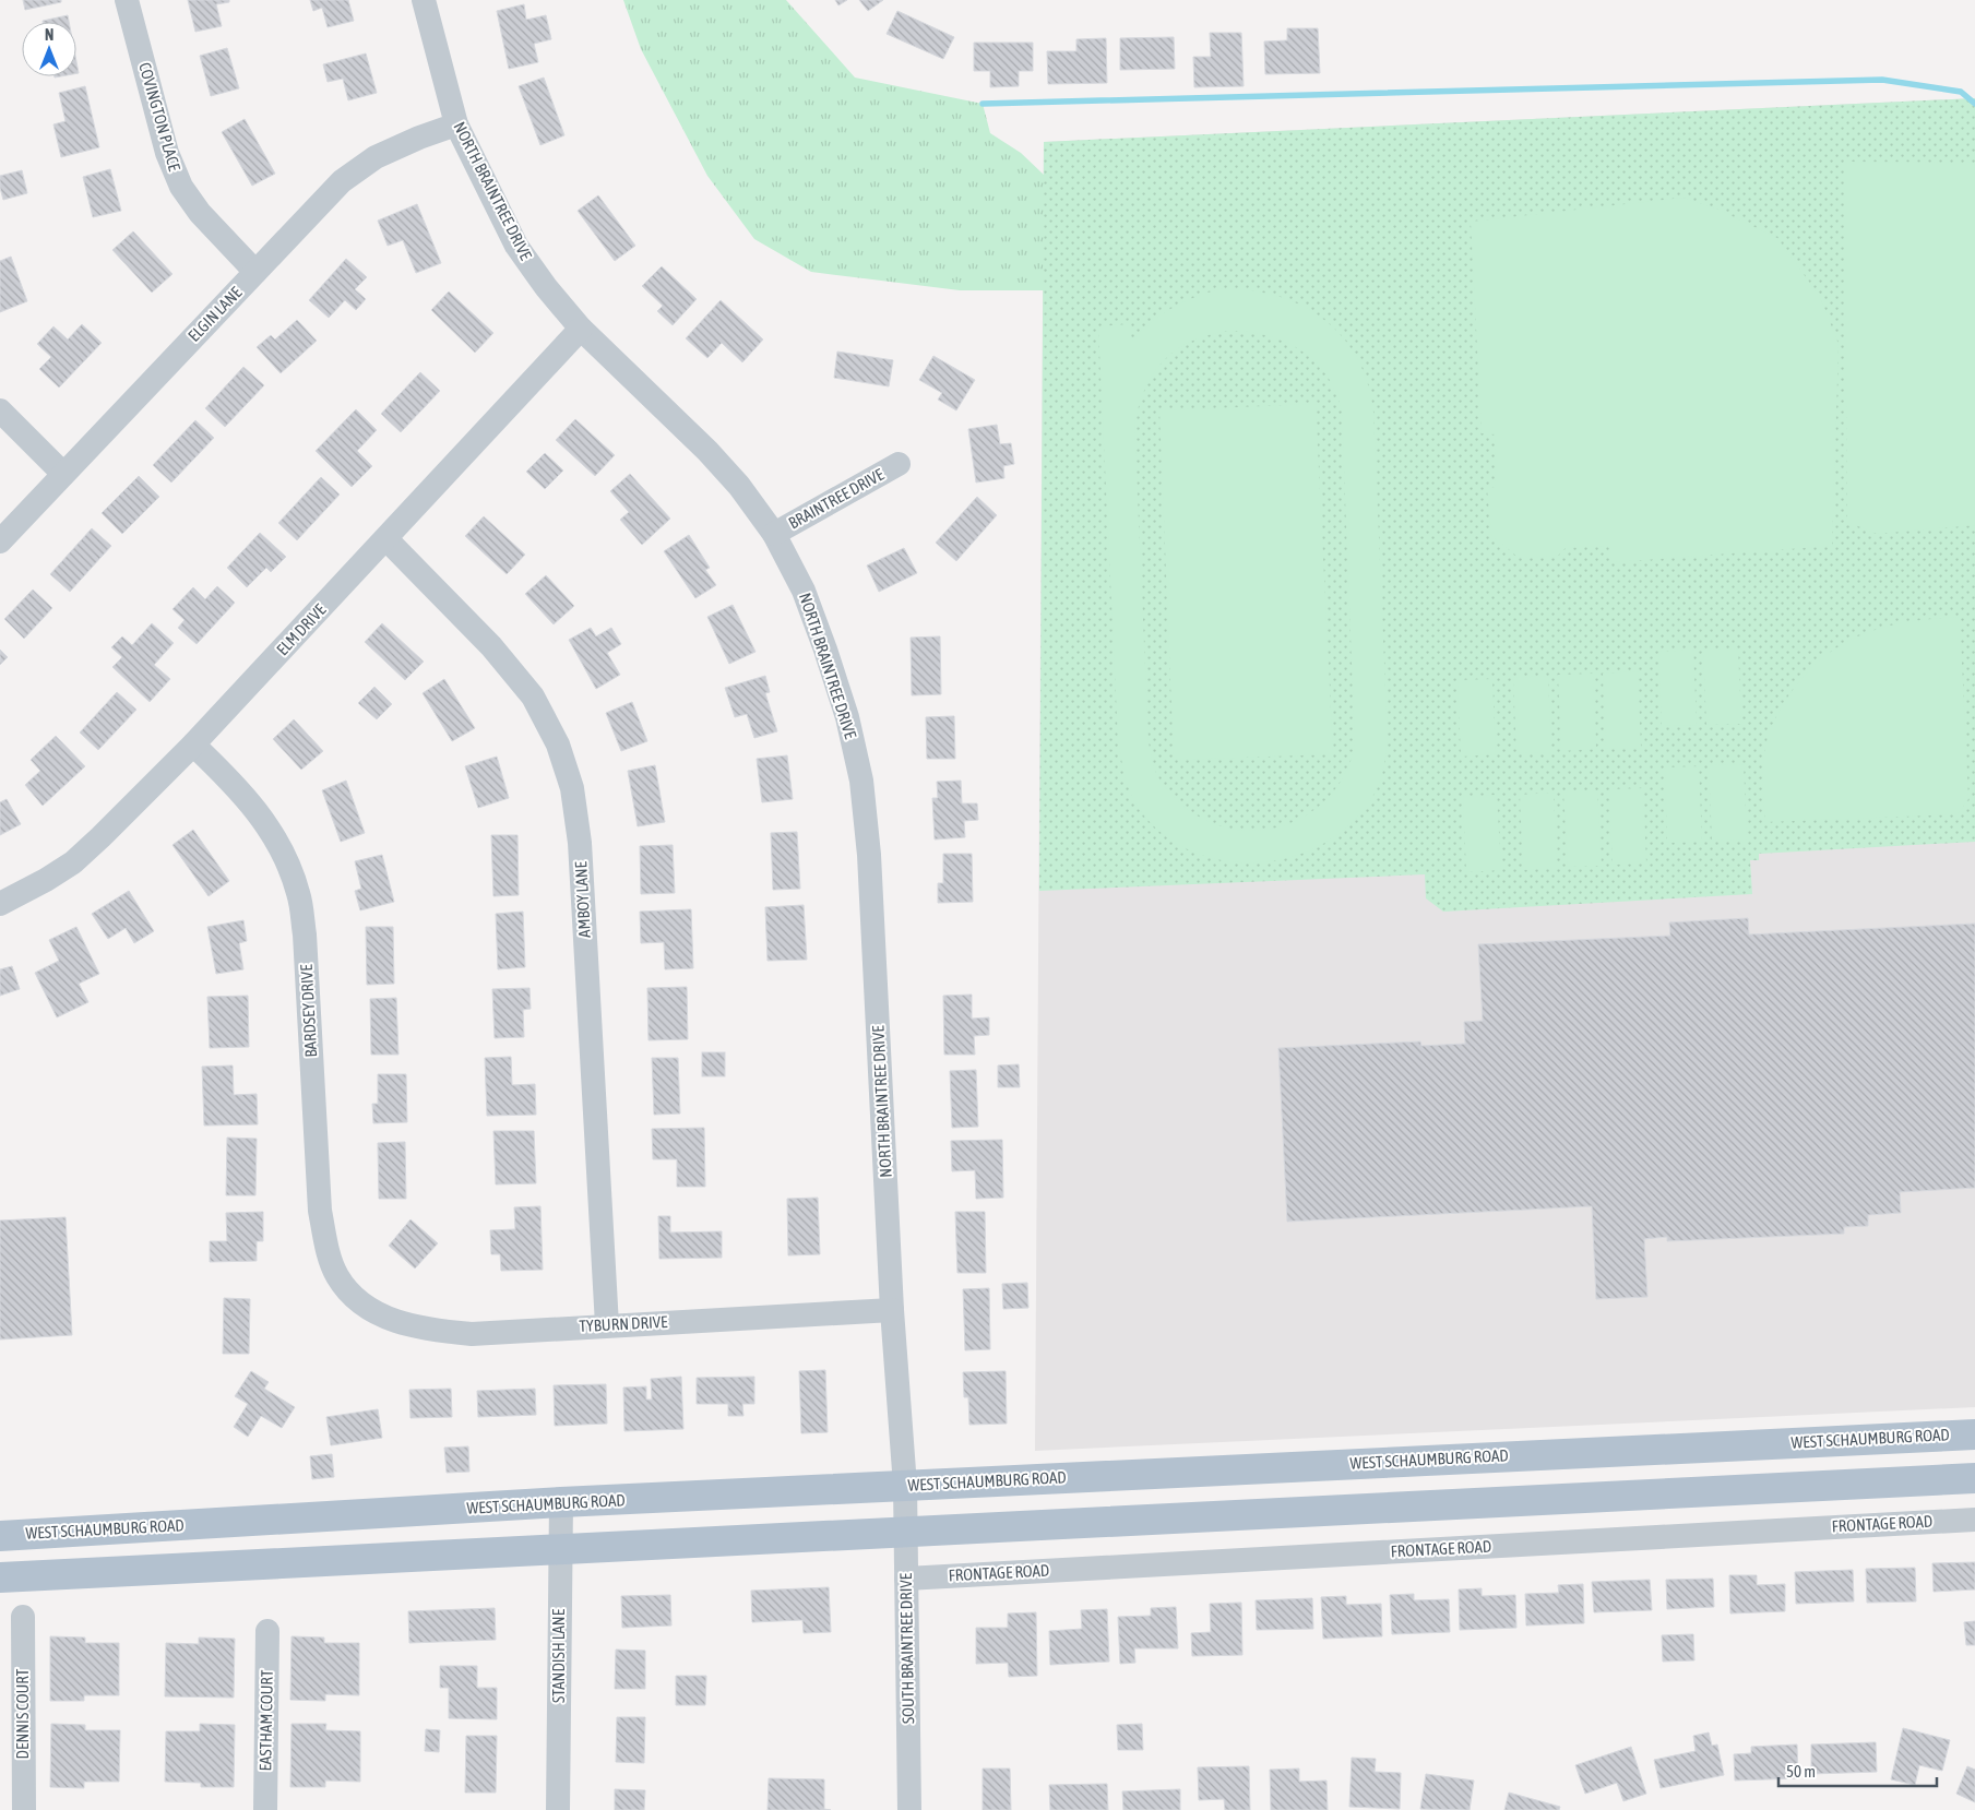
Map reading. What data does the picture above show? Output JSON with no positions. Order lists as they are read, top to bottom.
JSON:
{
  "streets": {
    "main road": ["WEST SCHAUMBURG ROAD"],
    "street": [
      "COVINGTON PLACE",
      "NORTH BRAINTREE DRIVE",
      "ELGIN LANE",
      "BRAINTREE DRIVE",
      "ELM DRIVE",
      "AMBOY LANE",
      "BARDSEY DRIVE",
      "TYBURN DRIVE",
      "FRONTAGE ROAD",
      "SOUTH BRAINTREE DRIVE",
      "STANDISH LANE",
      "DENNIS COURT",
      "EASTHAM COURT"
    ]
  },
  "crossings": [
    ["COVINGTON PLACE", "ELGIN LANE"],
    ["NORTH BRAINTREE DRIVE", "ELGIN LANE"],
    ["NORTH BRAINTREE DRIVE", "BRAINTREE DRIVE"],
    ["NORTH BRAINTREE DRIVE", "ELM DRIVE"],
    ["NORTH BRAINTREE DRIVE", "TYBURN DRIVE"],
    ["NORTH BRAINTREE DRIVE", "WEST SCHAUMBURG ROAD"],
    ["NORTH BRAINTREE DRIVE", "SOUTH BRAINTREE DRIVE"],
    ["ELM DRIVE", "AMBOY LANE"],
    ["ELM DRIVE", "BARDSEY DRIVE"],
    ["AMBOY LANE", "TYBURN DRIVE"],
    ["BARDSEY DRIVE", "TYBURN DRIVE"],
    ["WEST SCHAUMBURG ROAD", "SOUTH BRAINTREE DRIVE"],
    ["WEST SCHAUMBURG ROAD", "STANDISH LANE"],
    ["FRONTAGE ROAD", "SOUTH BRAINTREE DRIVE"]
  ],
  "scale_bar": "50 m",
  "north": "top"
}
